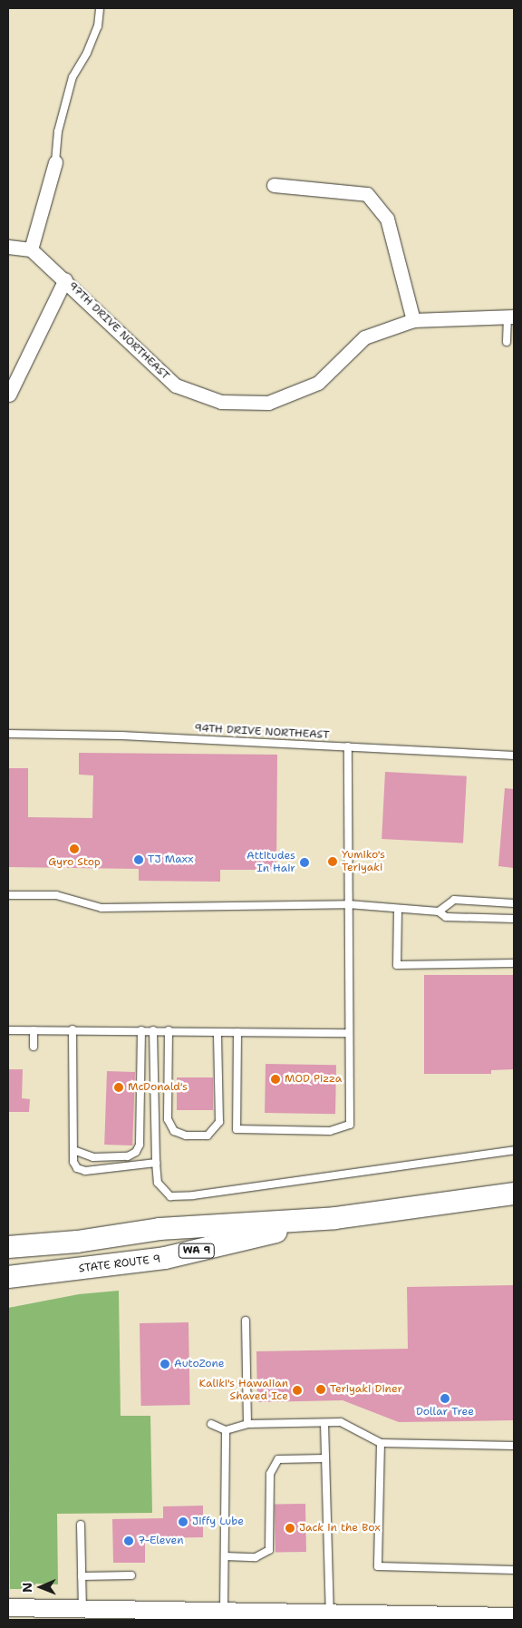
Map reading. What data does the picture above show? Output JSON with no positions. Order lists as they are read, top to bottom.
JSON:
{
  "streets": {
    "main road": ["WA 9", "STATE ROUTE 9"],
    "street": ["97TH DRIVE NORTHEAST"],
    "lane": ["94TH DRIVE NORTHEAST"]
  },
  "places": [
    "Gyro Stop",
    "TJ Maxx",
    "Yumiko's Teriyaki",
    "Attitudes In Hair",
    "MOD Pizza",
    "McDonald's",
    "AutoZone",
    "Teriyaki Diner",
    "Kaliki's Hawaiian Shaved Ice",
    "Dollar Tree",
    "Jiffy Lube",
    "Jack in the Box",
    "7-Eleven"
  ],
  "north": "left"
}
